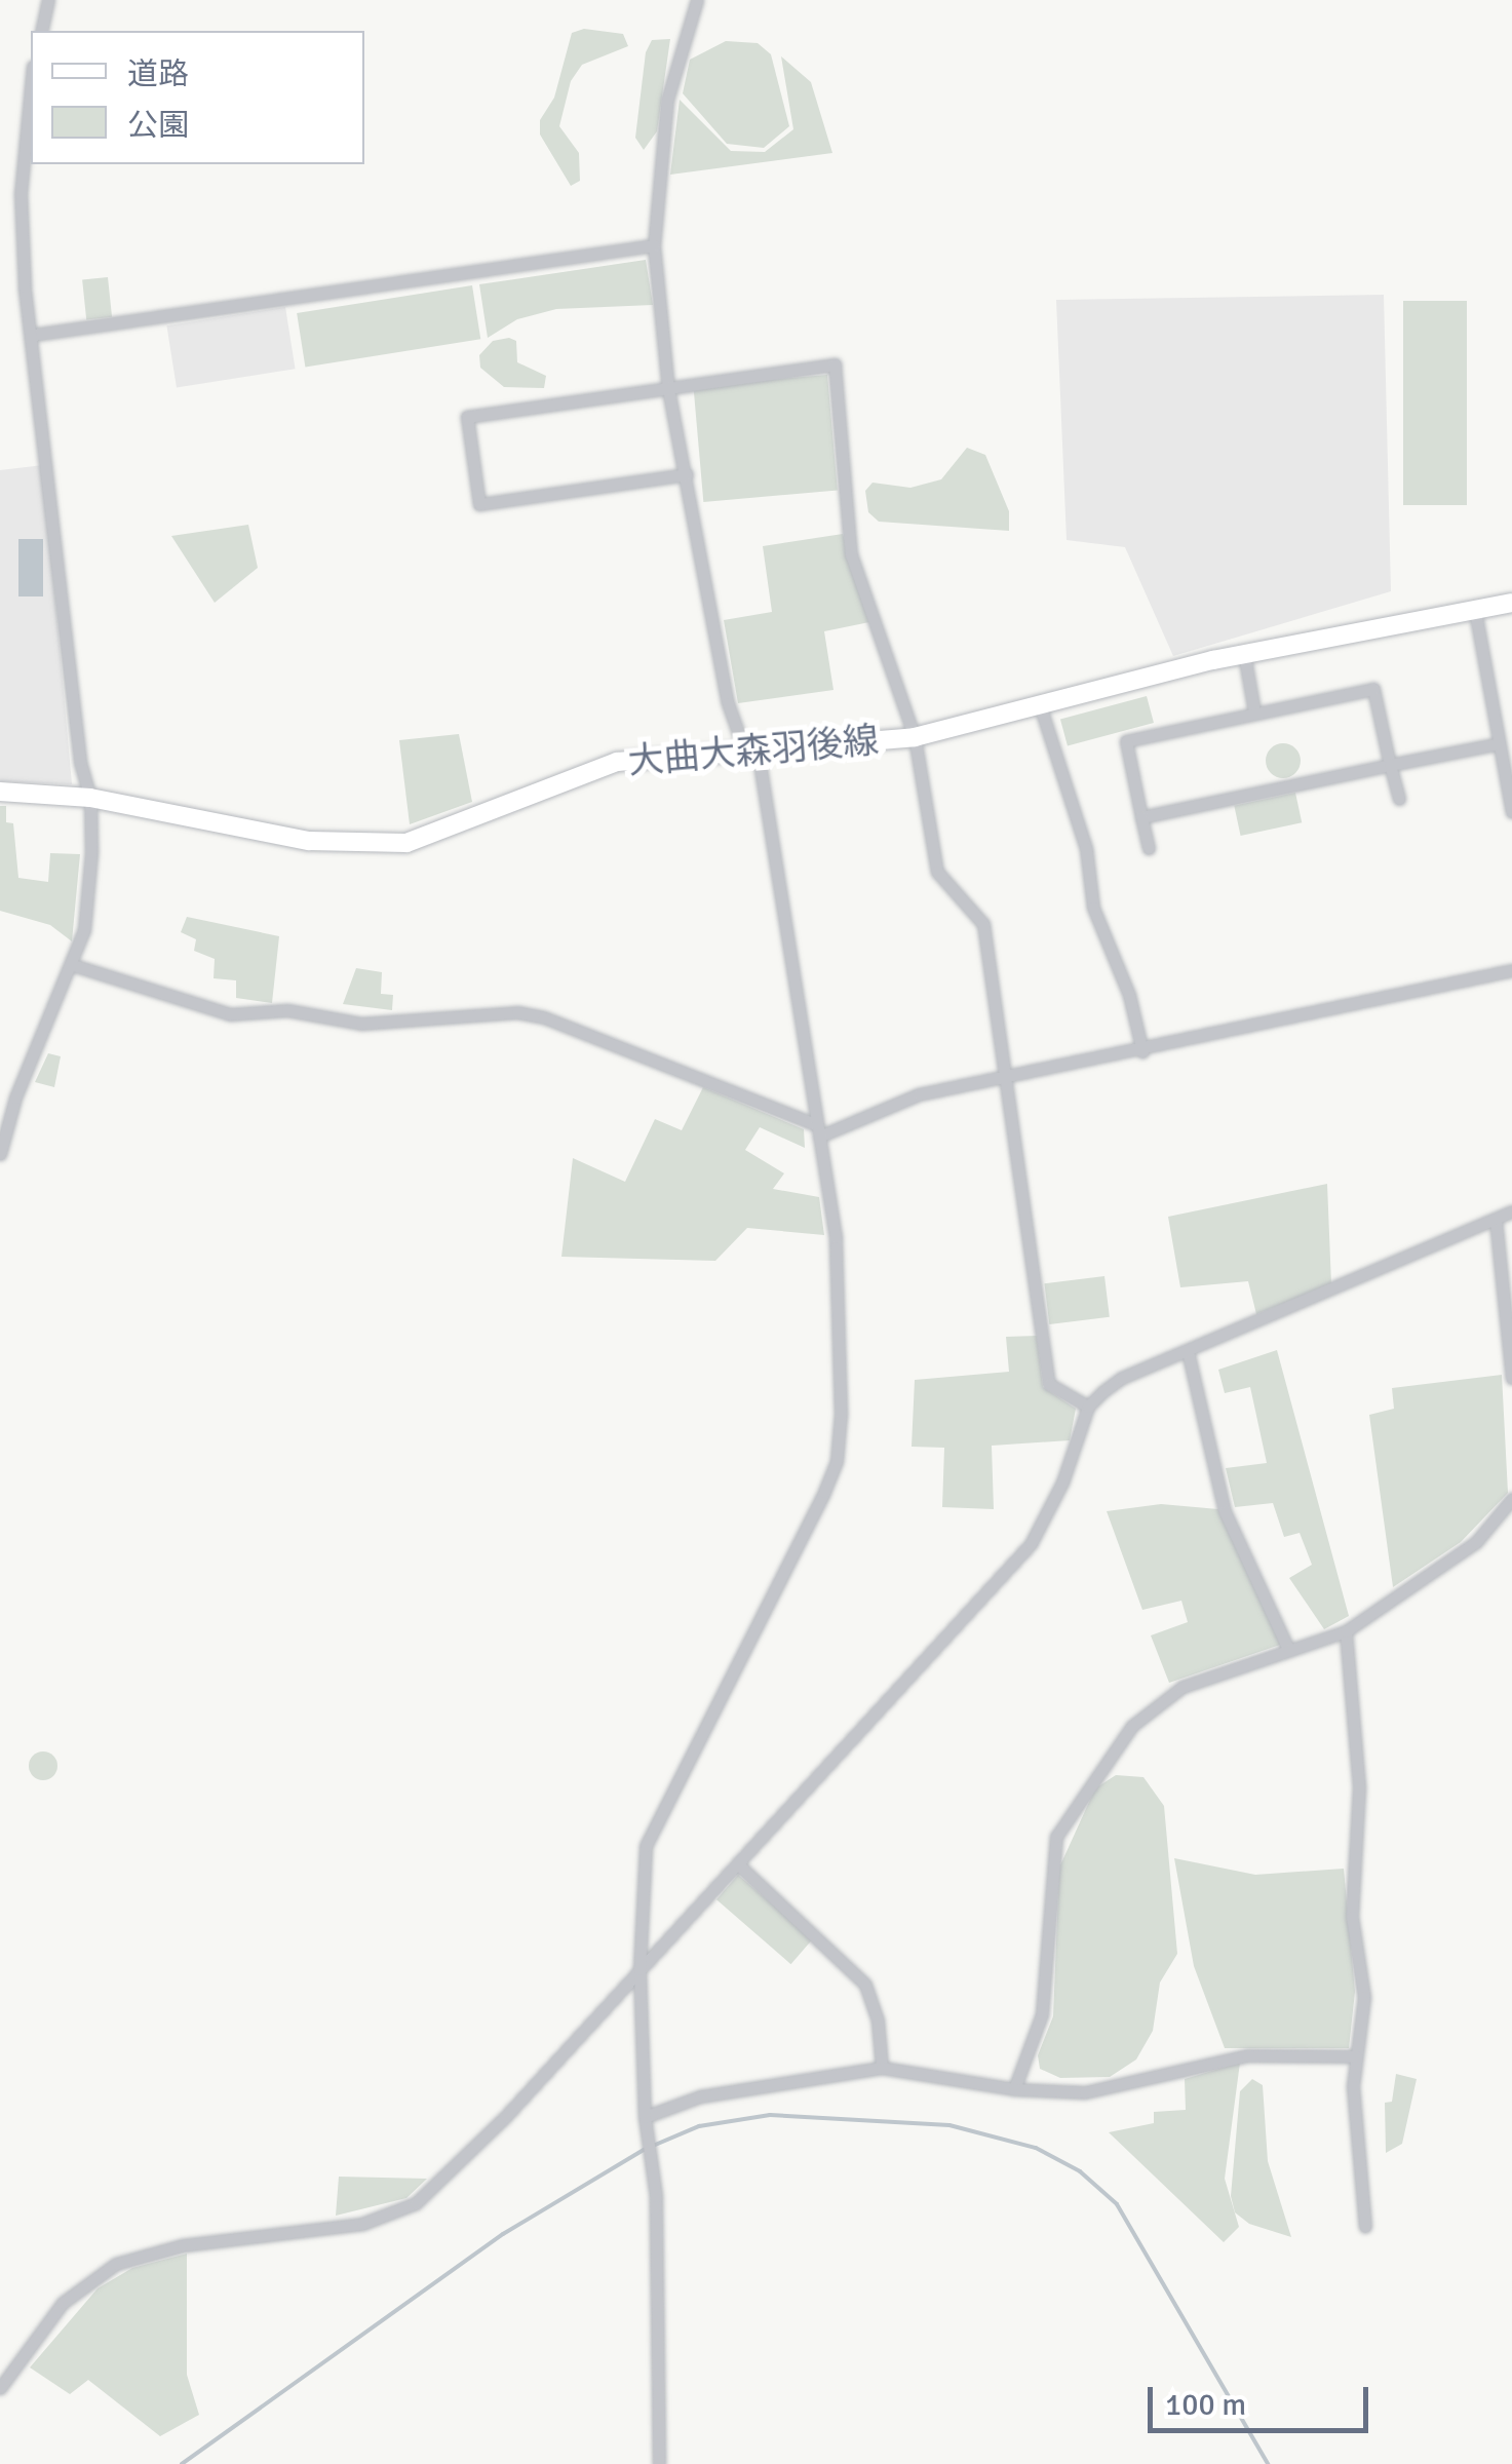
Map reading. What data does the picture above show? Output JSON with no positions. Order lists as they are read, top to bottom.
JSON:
{
  "streets": {
    "main road": ["大曲大森羽後線"]
  },
  "legend": ["道路", "公園"],
  "scale_bar": "100 m"
}
